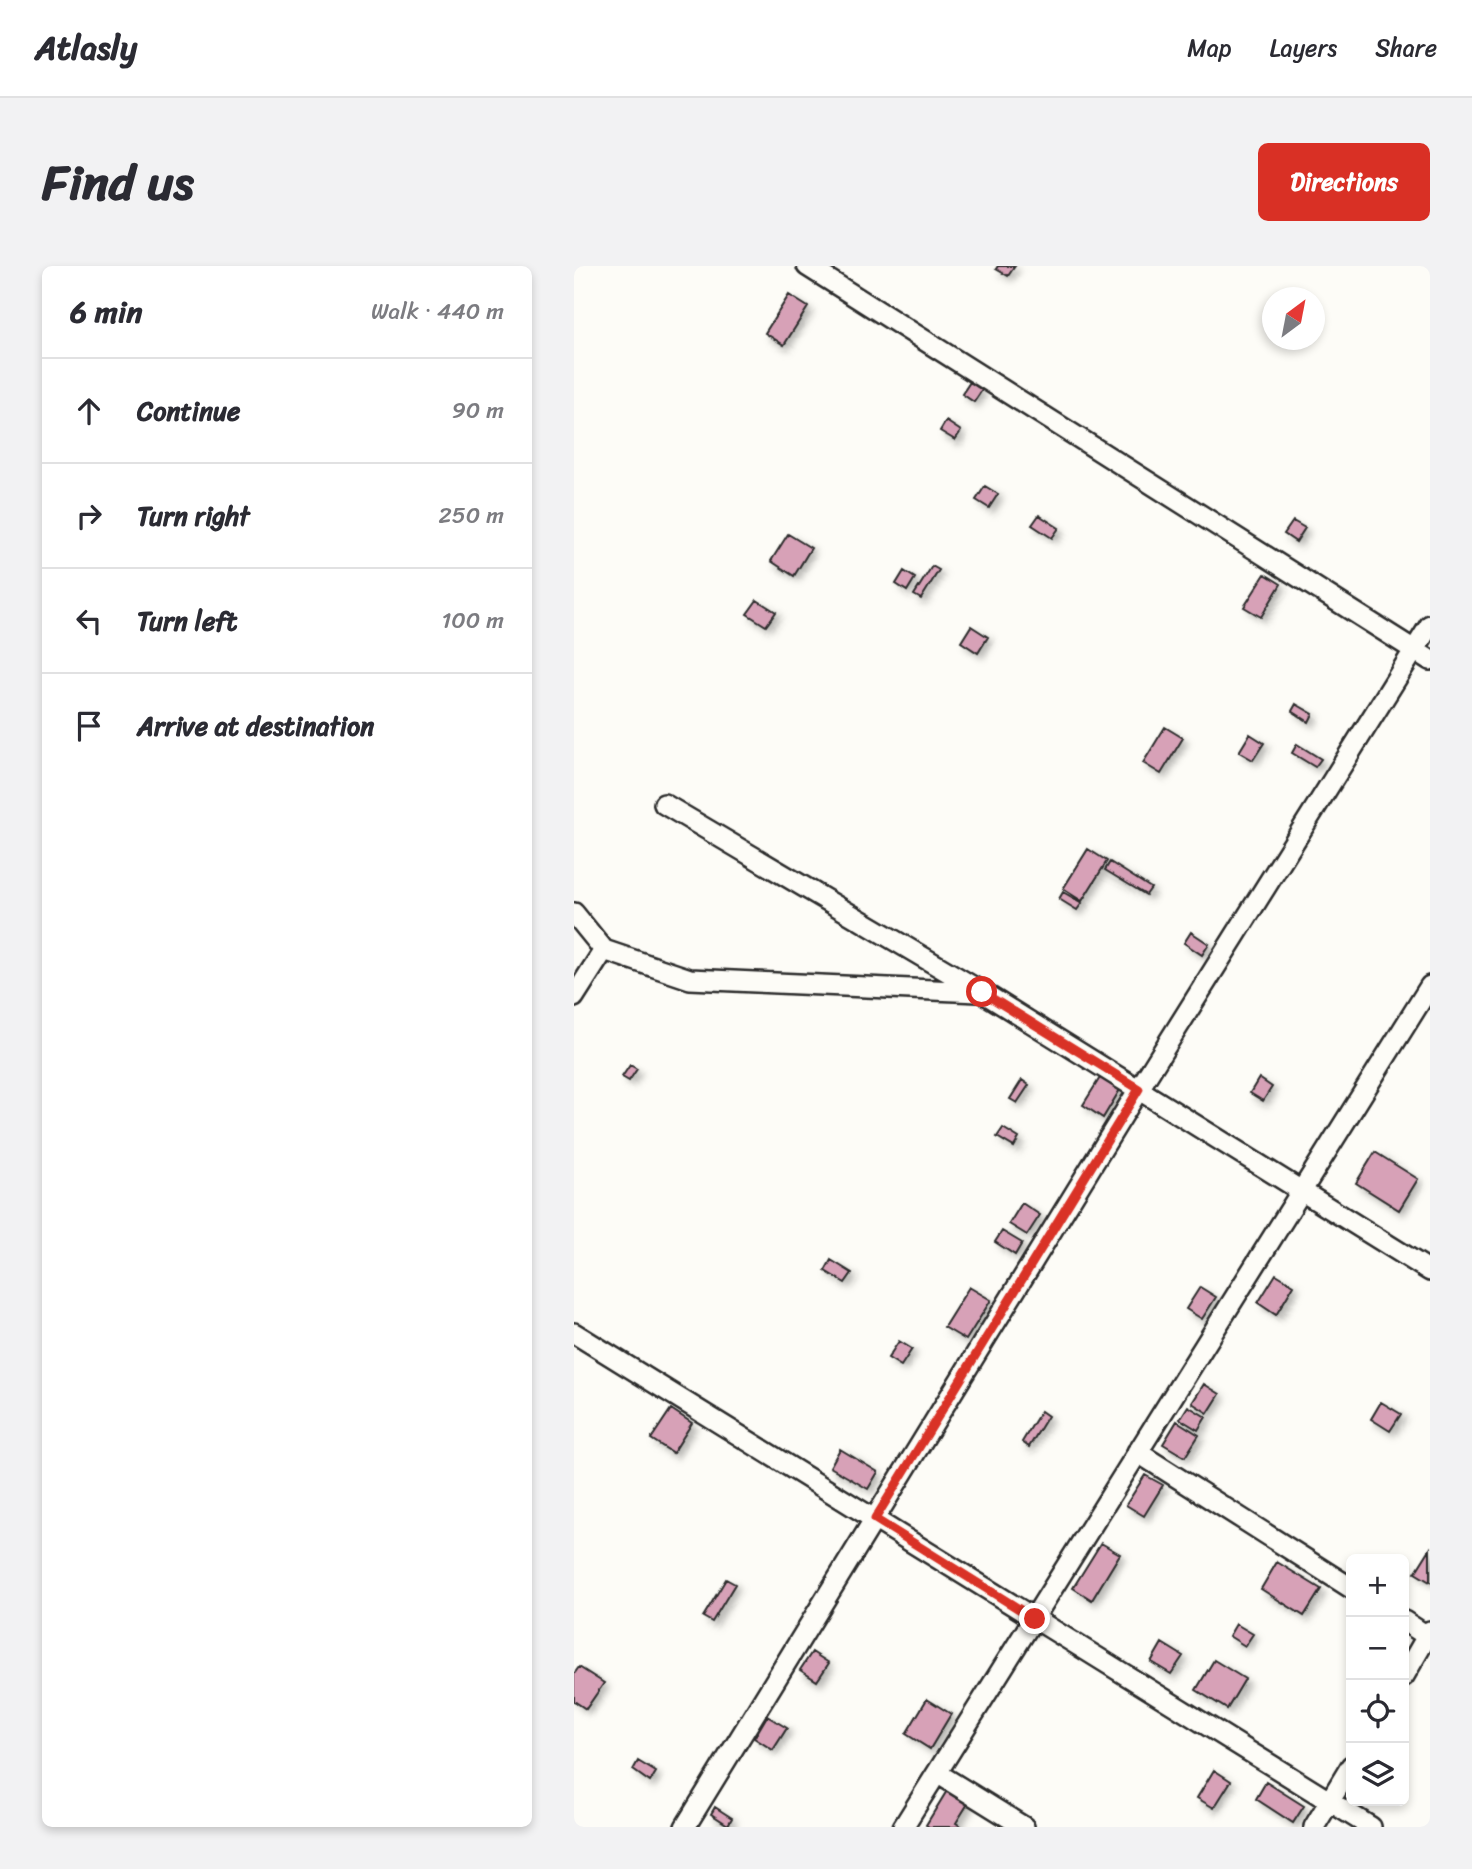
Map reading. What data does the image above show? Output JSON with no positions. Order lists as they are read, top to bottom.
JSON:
{
  "north": "top right",
  "page": {
    "header": "Atlasly",
    "nav": ["Map", "Layers", "Share"],
    "title": "Find us",
    "buttons": "Directions",
    "heading": ["6 min", "Walk · 440 m"],
    "list": [
      ["Continue", "90 m"],
      ["Turn right", "250 m"],
      ["Turn left", "100 m"],
      "Arrive at destination"
    ],
    "map_buttons": ["+", "−"]
  }
}
